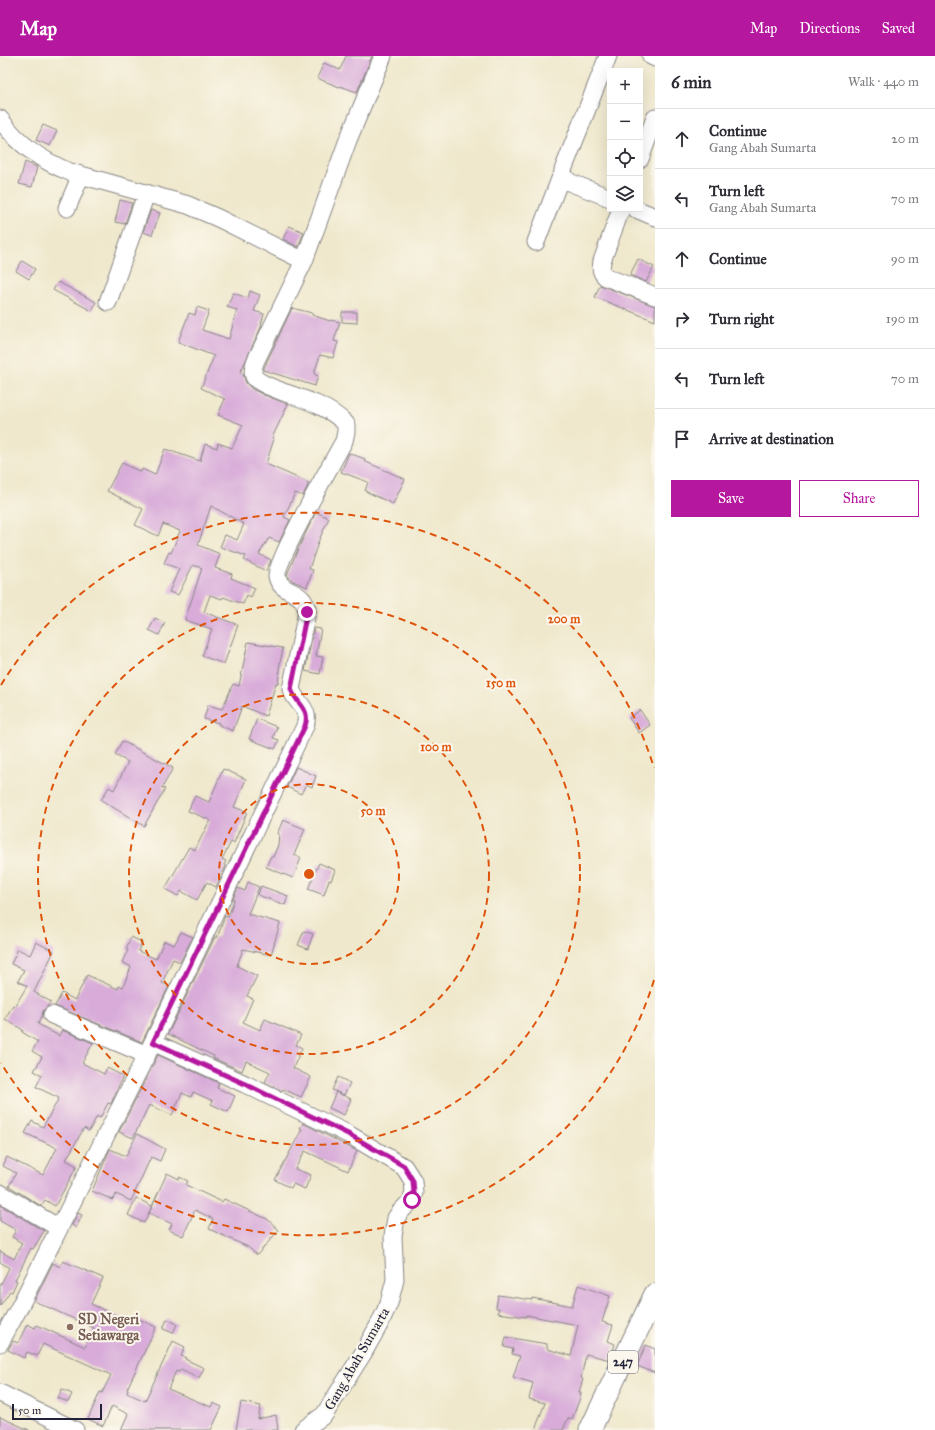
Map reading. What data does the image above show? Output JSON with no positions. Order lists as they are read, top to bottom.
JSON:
{
  "streets": {
    "main road": ["247"],
    "street": ["Gang Abah Sumarta"]
  },
  "places": ["SD Negeri Setiawarga"],
  "scale_bar": "50 m",
  "page": {
    "header": "Map",
    "nav": ["Map", "Directions", "Saved"],
    "heading": ["6 min", "Walk · 440 m"],
    "map_buttons": ["+", "−"],
    "list": [
      ["Continue", "Gang Abah Sumarta", "20 m"],
      ["Turn left", "Gang Abah Sumarta", "70 m"],
      ["Continue", "90 m"],
      ["Turn right", "190 m"],
      ["Turn left", "70 m"],
      "Arrive at destination"
    ],
    "buttons": ["Save", "Share"],
    "scale": "50 m"
  },
  "rings": [
    "200 m",
    "150 m",
    "100 m",
    "50 m"
  ]
}
